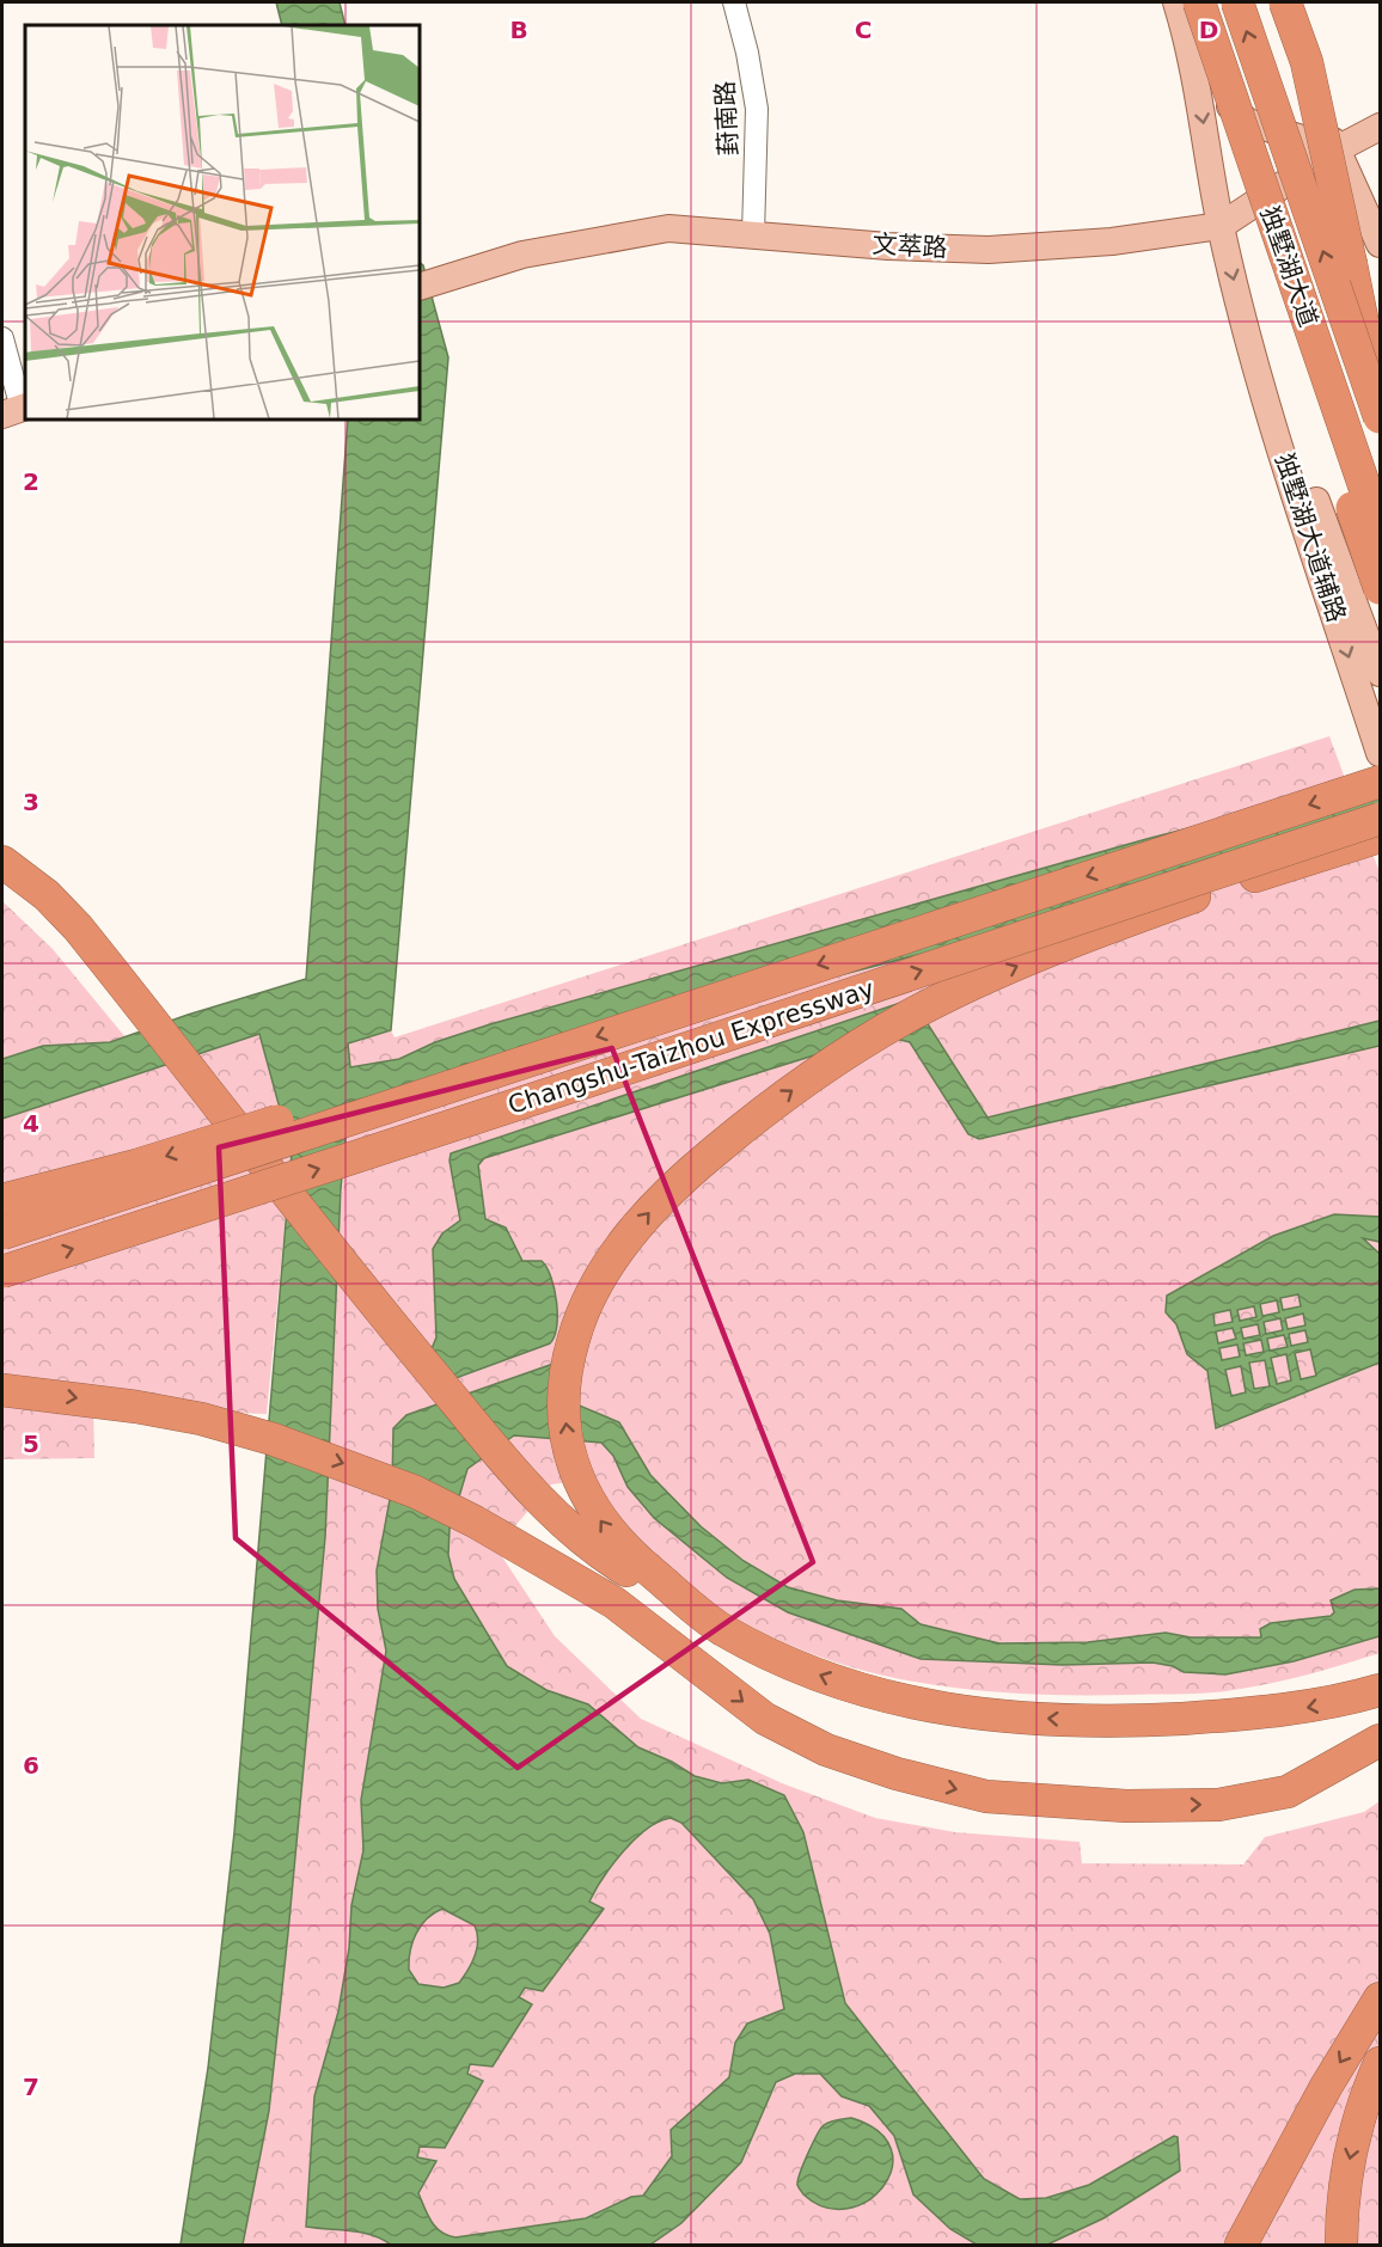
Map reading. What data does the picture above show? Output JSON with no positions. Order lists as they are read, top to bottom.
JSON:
{
  "streets": {
    "highway": ["独墅湖大道", "Changshu-Taizhou Expressway"],
    "main road": ["文萃路", "独墅湖大道辅路"],
    "street": ["葑南路"]
  },
  "crossings": [
    ["葑南路", "文萃路"],
    ["文萃路", "独墅湖大道辅路"]
  ],
  "grid": {
    "columns": ["B", "C", "D"],
    "rows": [
      "2",
      "3",
      "4",
      "5",
      "6",
      "7"
    ]
  }
}
